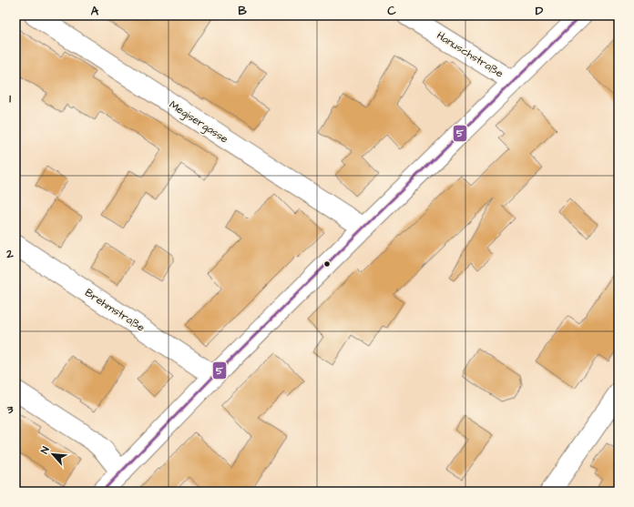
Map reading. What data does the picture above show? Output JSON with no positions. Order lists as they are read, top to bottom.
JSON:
{
  "streets": {
    "street": ["Hanuschstraße", "Megisergasse", "Brehmstraße"]
  },
  "lines": ["transit line 5"],
  "north": "top left",
  "grid": {
    "columns": [
      "A",
      "B",
      "C",
      "D"
    ],
    "rows": ["1", "2", "3"]
  }
}
